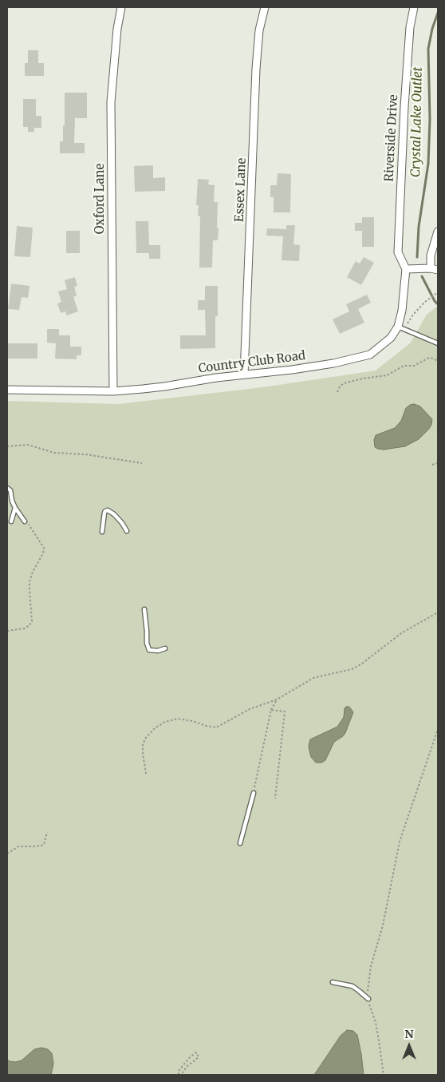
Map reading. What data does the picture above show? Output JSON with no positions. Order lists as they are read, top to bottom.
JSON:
{
  "streets": {
    "street": [
      "Riverside Drive",
      "Essex Lane",
      "Oxford Lane",
      "Country Club Road"
    ]
  },
  "crossings": [
    ["Riverside Drive", "Country Club Road"],
    ["Essex Lane", "Country Club Road"],
    ["Oxford Lane", "Country Club Road"]
  ],
  "water": ["Crystal Lake Outlet"],
  "north": "top"
}
